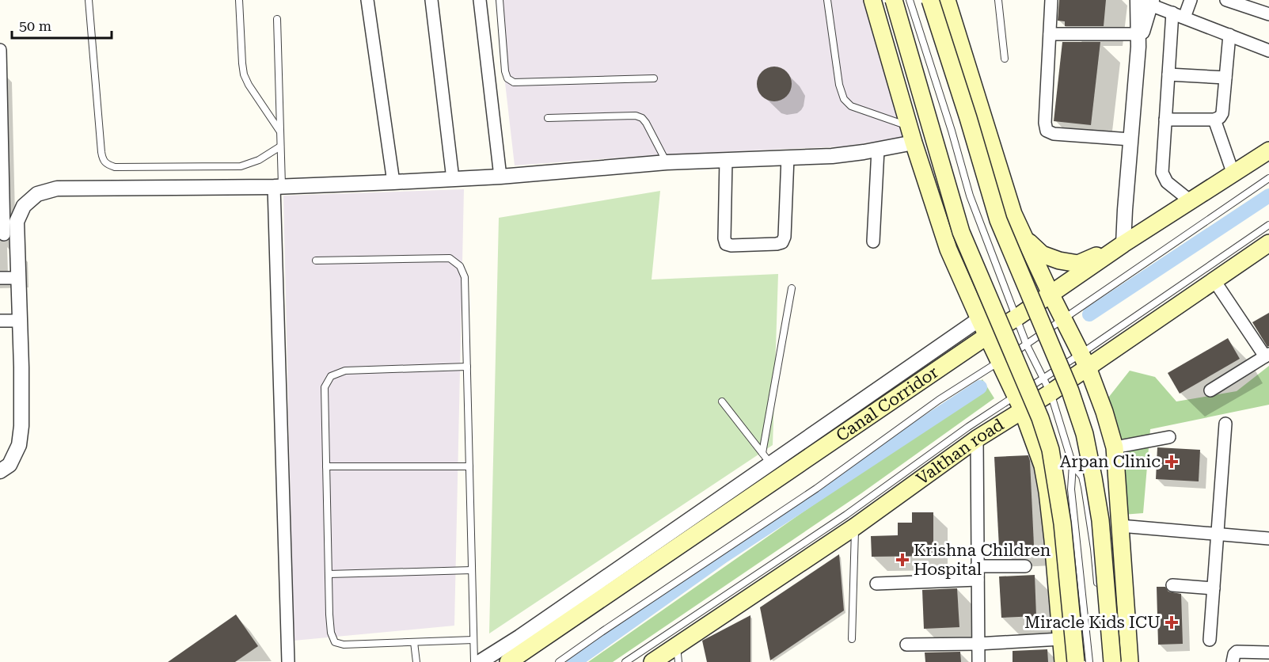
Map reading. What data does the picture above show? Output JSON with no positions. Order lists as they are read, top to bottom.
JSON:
{
  "streets": {
    "main road": ["Canal Corridor", "Valthan road"]
  },
  "places": {
    "health": ["Arpan Clinic", "Krishna Children Hospital", "Miracle Kids ICU"]
  },
  "scale_bar": "50 m"
}
